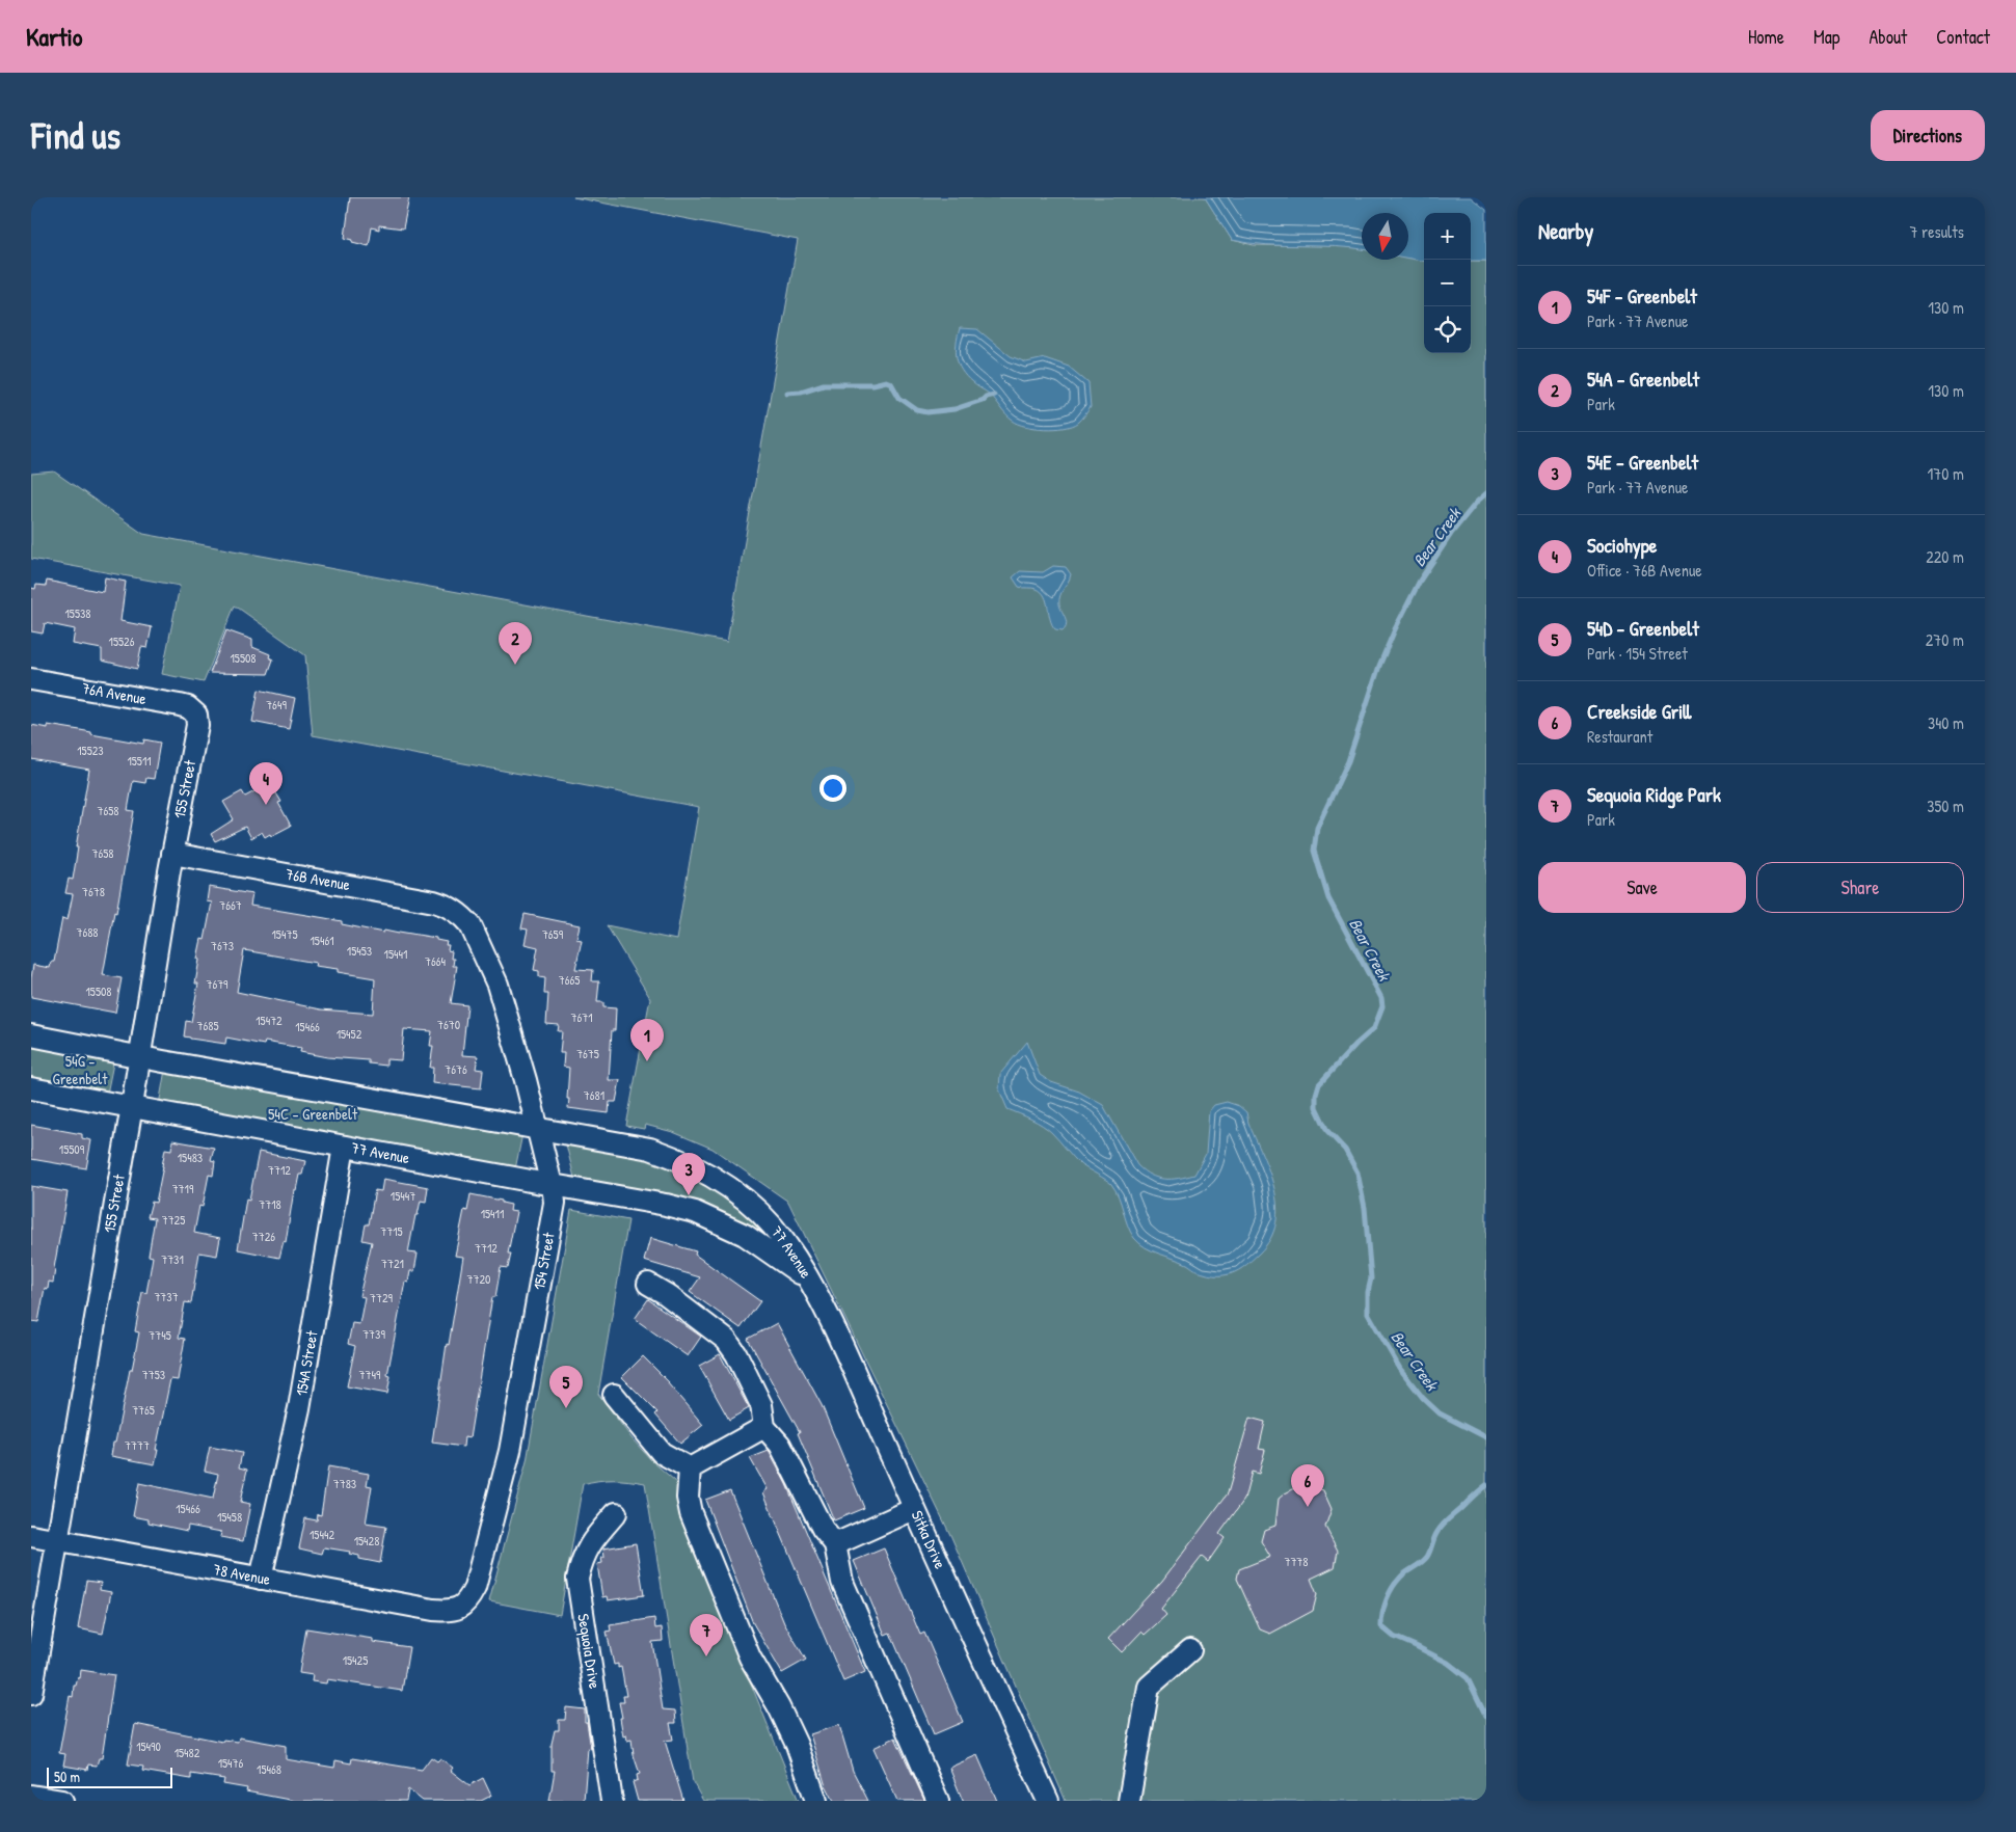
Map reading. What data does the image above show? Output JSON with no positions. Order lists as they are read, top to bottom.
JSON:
{
  "streets": {
    "street": [
      "76A Avenue",
      "155 Street",
      "76B Avenue",
      "77 Avenue",
      "154 Street",
      "154A Street",
      "Sitka Drive",
      "78 Avenue",
      "Sequoia Drive"
    ]
  },
  "crossings": [
    ["76A Avenue", "155 Street"],
    ["155 Street", "76B Avenue"],
    ["155 Street", "77 Avenue"],
    ["155 Street", "78 Avenue"],
    ["76B Avenue", "154 Street"],
    ["77 Avenue", "154 Street"],
    ["77 Avenue", "154A Street"],
    ["77 Avenue", "Sitka Drive"],
    ["154 Street", "78 Avenue"],
    ["154A Street", "78 Avenue"]
  ],
  "water": ["Bear Creek"],
  "parks": ["54G - Greenbelt", "54C - Greenbelt"],
  "house_numbers": [
    "15538",
    "15526",
    "15508",
    "7649",
    "15523",
    "15511",
    "7658",
    "7658",
    "7678",
    "7667",
    "7688",
    "15475",
    "7659",
    "15461",
    "7673",
    "15453",
    "15441",
    "7664",
    "7665",
    "7679",
    "15508",
    "7671",
    "15472",
    "7670",
    "7685",
    "15466",
    "15452",
    "7675",
    "7676",
    "7681",
    "15509",
    "15483",
    "7712",
    "7719",
    "15447",
    "7718",
    "15411",
    "7725",
    "7715",
    "7726",
    "7712",
    "7731",
    "7721",
    "7720",
    "7737",
    "7729",
    "7739",
    "7745",
    "7753",
    "7749",
    "7765",
    "7777",
    "7783",
    "15466",
    "15458",
    "15442",
    "15428",
    "7778",
    "15425",
    "15490",
    "15482",
    "15476",
    "15468"
  ],
  "scale_bar": "50 m",
  "north": "bottom",
  "page": {
    "header": "Kartio",
    "nav": [
      "Home",
      "Map",
      "About",
      "Contact"
    ],
    "buttons": [
      "Directions",
      ["Save", "Share"]
    ],
    "title": "Find us",
    "heading": ["Nearby", "7 results"],
    "map_buttons": ["+", "−"],
    "list": [
      {
        "mark": "1",
        "name": "54F - Greenbelt",
        "note": "Park · 77 Avenue",
        "value": "130 m"
      },
      {
        "mark": "2",
        "name": "54A - Greenbelt",
        "note": "Park",
        "value": "130 m"
      },
      {
        "mark": "3",
        "name": "54E - Greenbelt",
        "note": "Park · 77 Avenue",
        "value": "170 m"
      },
      {
        "mark": "4",
        "name": "Sociohype",
        "note": "Office · 76B Avenue",
        "value": "220 m"
      },
      {
        "mark": "5",
        "name": "54D - Greenbelt",
        "note": "Park · 154 Street",
        "value": "270 m"
      },
      {
        "mark": "6",
        "name": "Creekside Grill",
        "note": "Restaurant",
        "value": "340 m"
      },
      {
        "mark": "7",
        "name": "Sequoia Ridge Park",
        "note": "Park",
        "value": "350 m"
      }
    ],
    "pins": [
      "2",
      "4",
      "1",
      "3",
      "5",
      "6",
      "7"
    ],
    "scale": "50 m"
  }
}
